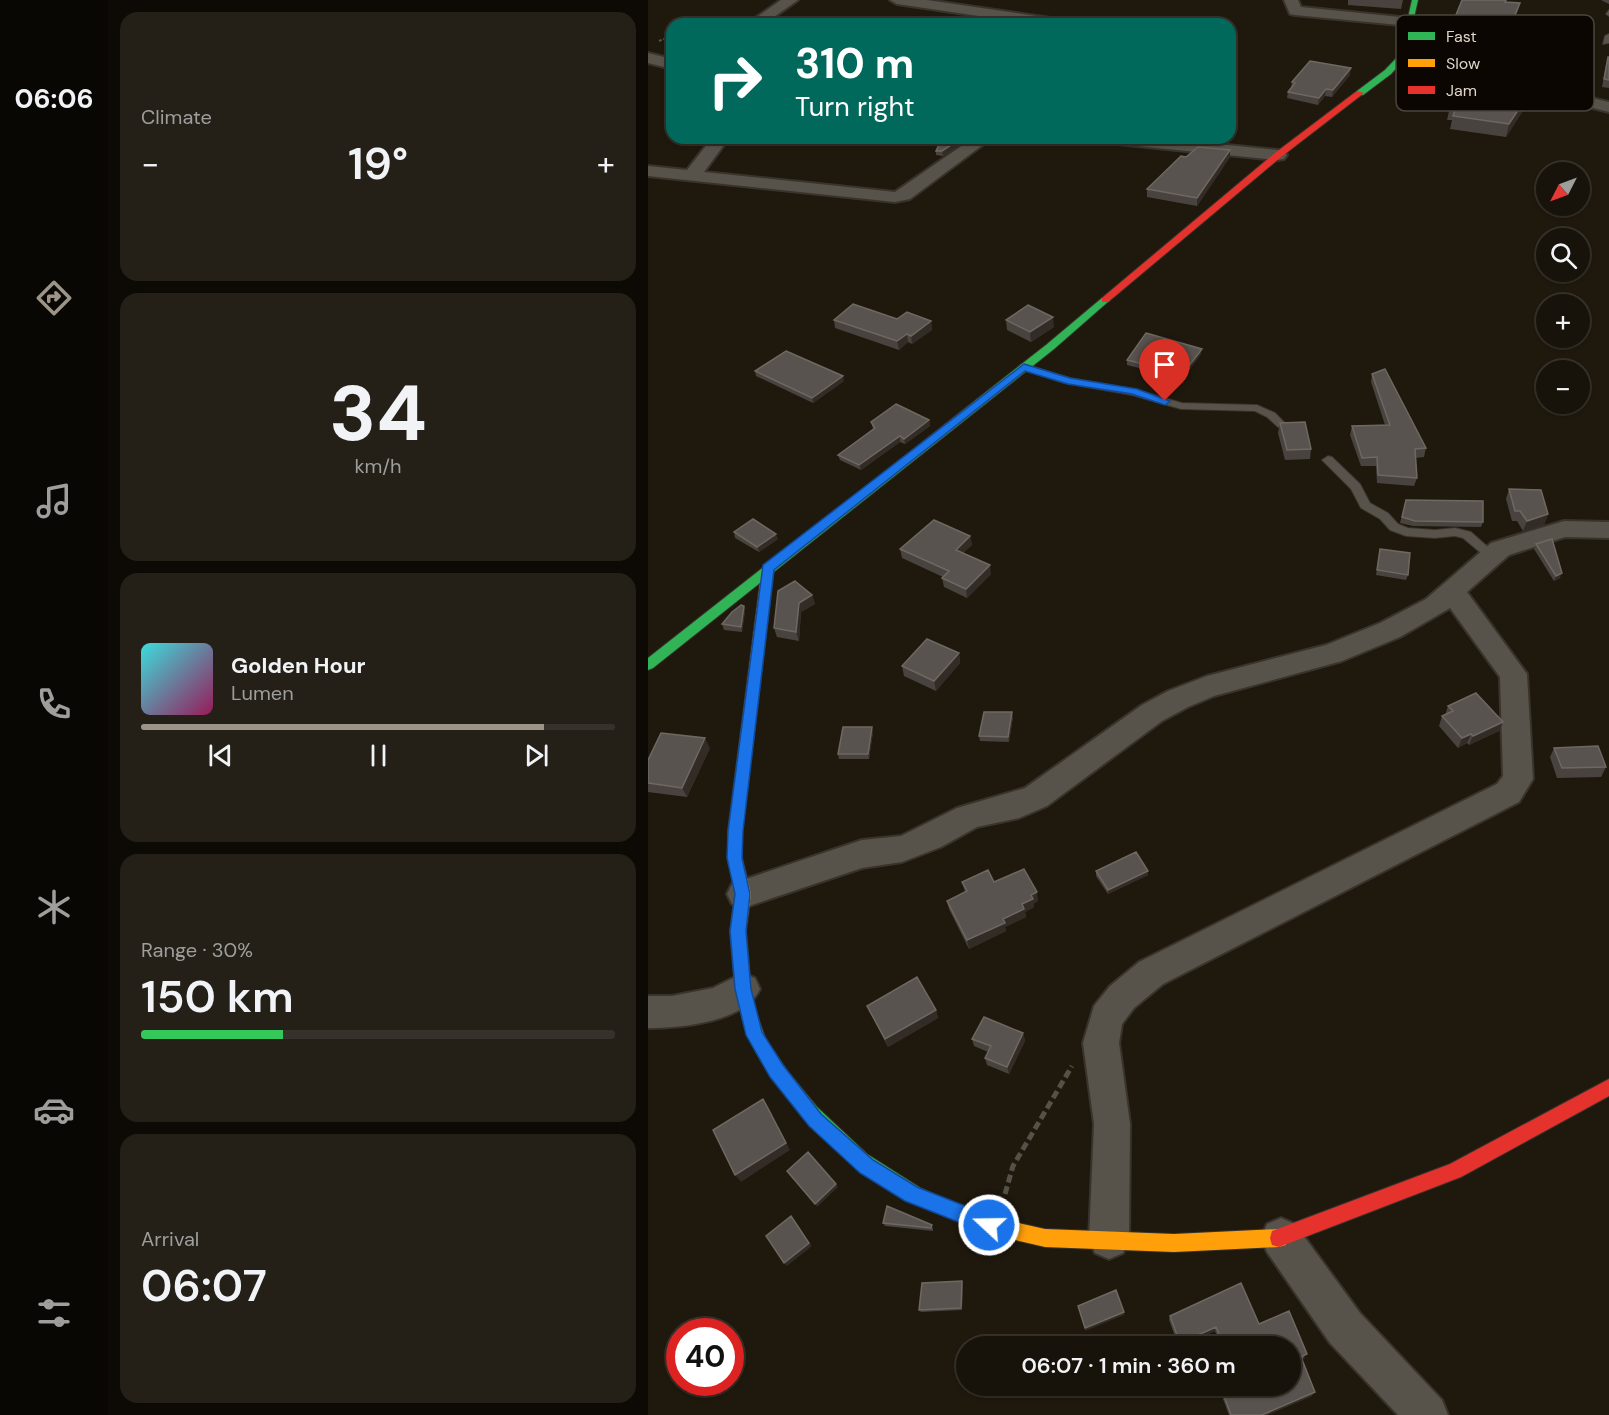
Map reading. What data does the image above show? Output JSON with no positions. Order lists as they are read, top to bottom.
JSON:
{
  "legend": ["Fast", "Slow", "Jam"],
  "north": "bottom left",
  "page": {
    "tabs": "06:06",
    "tile": [
      "Climate",
      ["34", "km/h"],
      ["Range · 30%", "150 km"],
      ["Arrival", "06:07"]
    ],
    "turn": ["310 m", "Turn right"],
    "heat": ["−", "19°", "+"],
    "map_buttons": ["+", "−"],
    "song": ["Golden Hour", "Lumen"],
    "limit": "40",
    "trip": "06:07 · 1 min · 360 m"
  }
}
